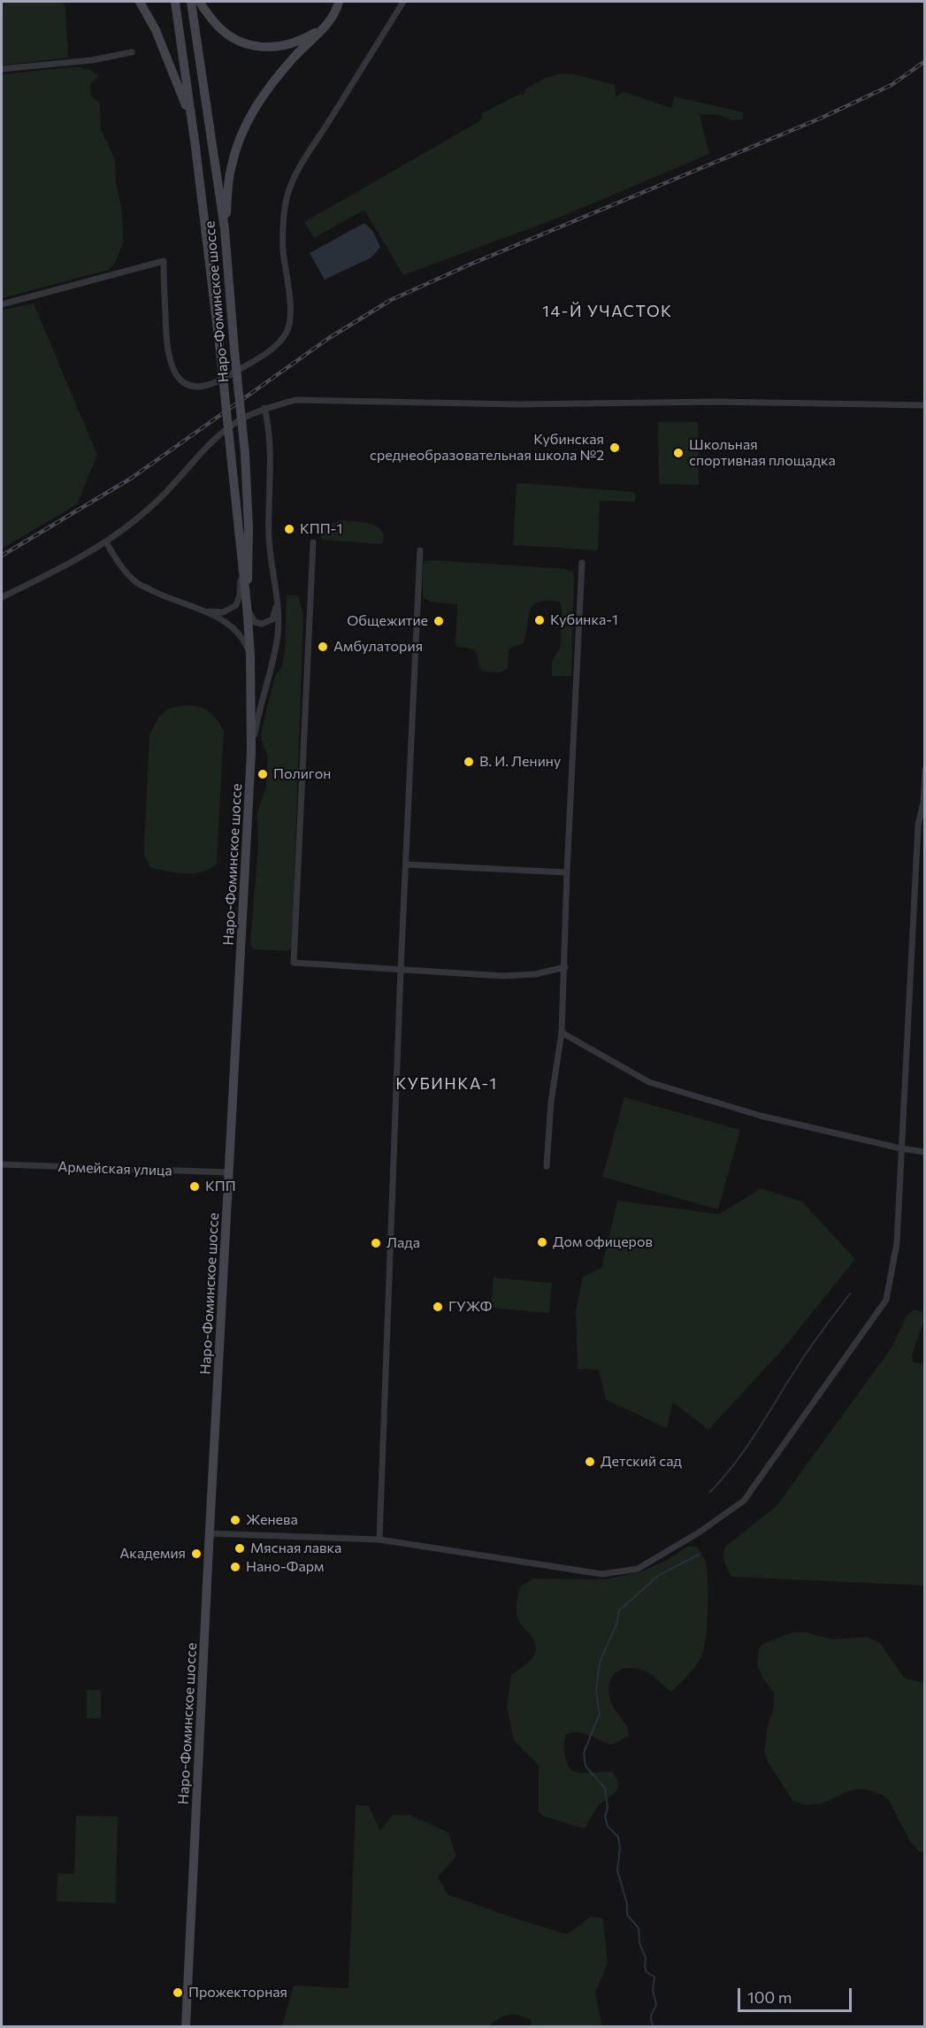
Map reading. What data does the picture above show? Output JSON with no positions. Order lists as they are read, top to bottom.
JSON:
{
  "streets": {
    "main road": ["Наро-Фоминское шоссе"],
    "street": ["Армейская улица"]
  },
  "crossings": [
    ["Наро-Фоминское шоссе", "Армейская улица"]
  ],
  "districts": ["14-Й УЧАСТОК", "КУБИНКА-1"],
  "places": [
    "Кубинская среднеобразовательная школа №2",
    "Школьная спортивная площадка",
    "КПП-1",
    "Кубинка-1",
    "Общежитие",
    "Амбулатория",
    "В. И. Ленину",
    "Полигон",
    "КПП",
    "Дом офицеров",
    "Лада",
    "ГУЖФ",
    "Детский сад",
    "Женева",
    "Мясная лавка",
    "Академия",
    "Нано-Фарм",
    "Прожекторная"
  ],
  "scale_bar": "100 m"
}
